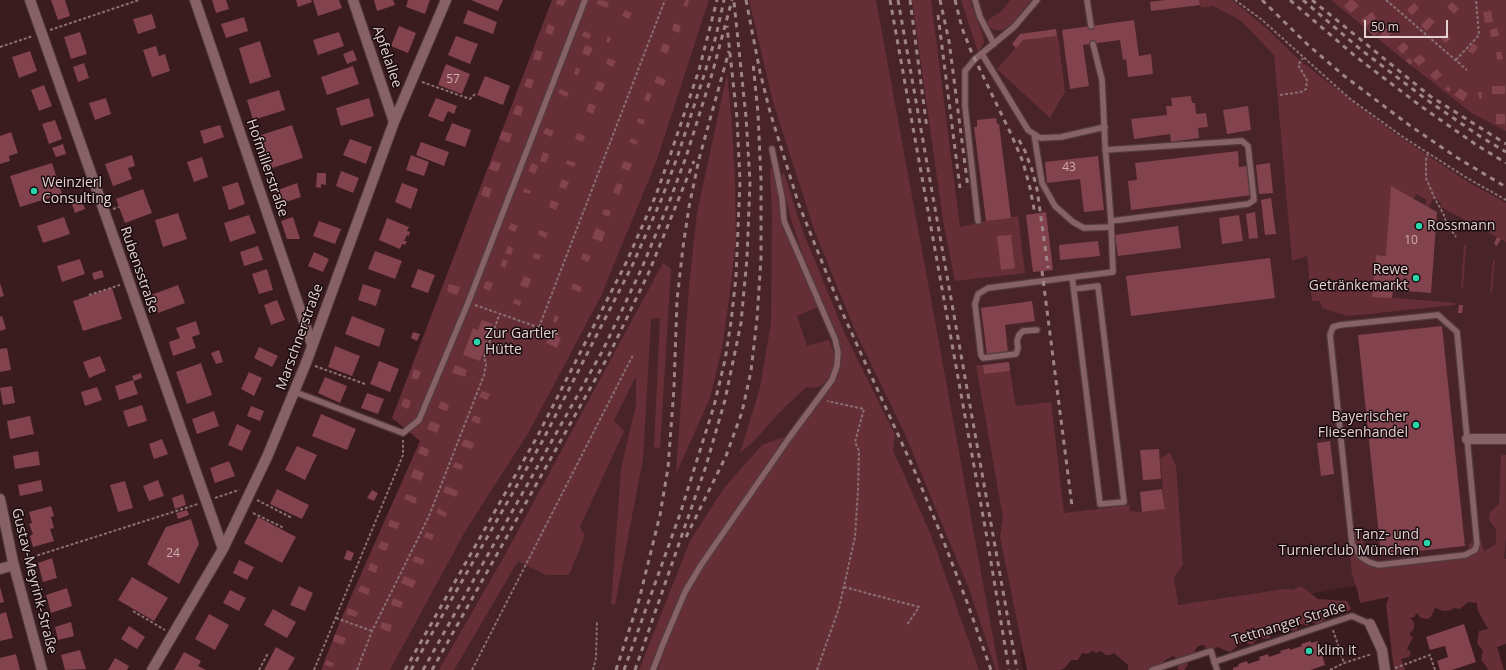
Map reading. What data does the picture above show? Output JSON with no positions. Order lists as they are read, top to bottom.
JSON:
{
  "streets": {
    "street": [
      "Apfelallee",
      "Hofmillerstraße",
      "Rubensstraße",
      "Marschnerstraße",
      "Gustav-Meyrink-Straße",
      "Tettnanger Straße"
    ]
  },
  "crossings": [
    ["Apfelallee", "Marschnerstraße"],
    ["Hofmillerstraße", "Marschnerstraße"],
    ["Rubensstraße", "Marschnerstraße"]
  ],
  "places": [
    "Weinzierl Consulting",
    "Rossmann",
    "Rewe Getränkemarkt",
    "Zur Gartler Hütte",
    "Bayerischer Fliesenhandel",
    "Tanz- und Turnierclub München",
    "klim it"
  ],
  "house_numbers": [
    "57",
    "43",
    "10",
    "24"
  ],
  "scale_bar": "50 m"
}
